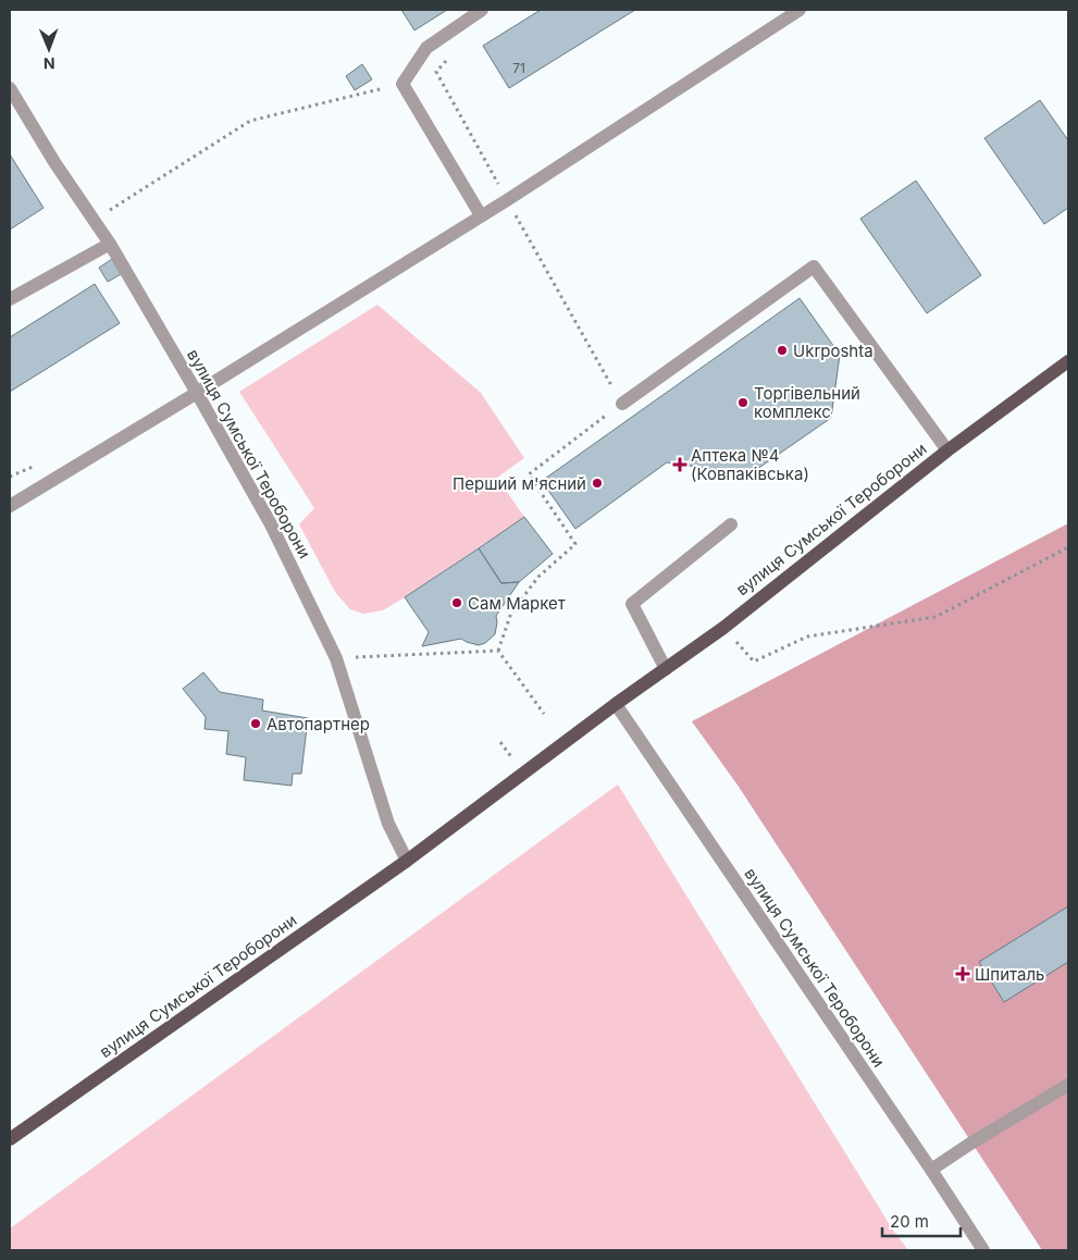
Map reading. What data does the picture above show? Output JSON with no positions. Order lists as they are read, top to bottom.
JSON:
{
  "streets": {
    "main road": ["вулиця Сумської Тероборони"]
  },
  "places": {
    "other": [
      "Ukrposhta",
      "Торгівельний комплекс",
      "Перший м'ясний",
      "Сам Маркет",
      "Автопартнер"
    ],
    "health": ["Аптека №4 (Ковпаківська)", "Шпиталь"]
  },
  "house_numbers": ["71"],
  "scale_bar": "20 m",
  "north": "bottom"
}
